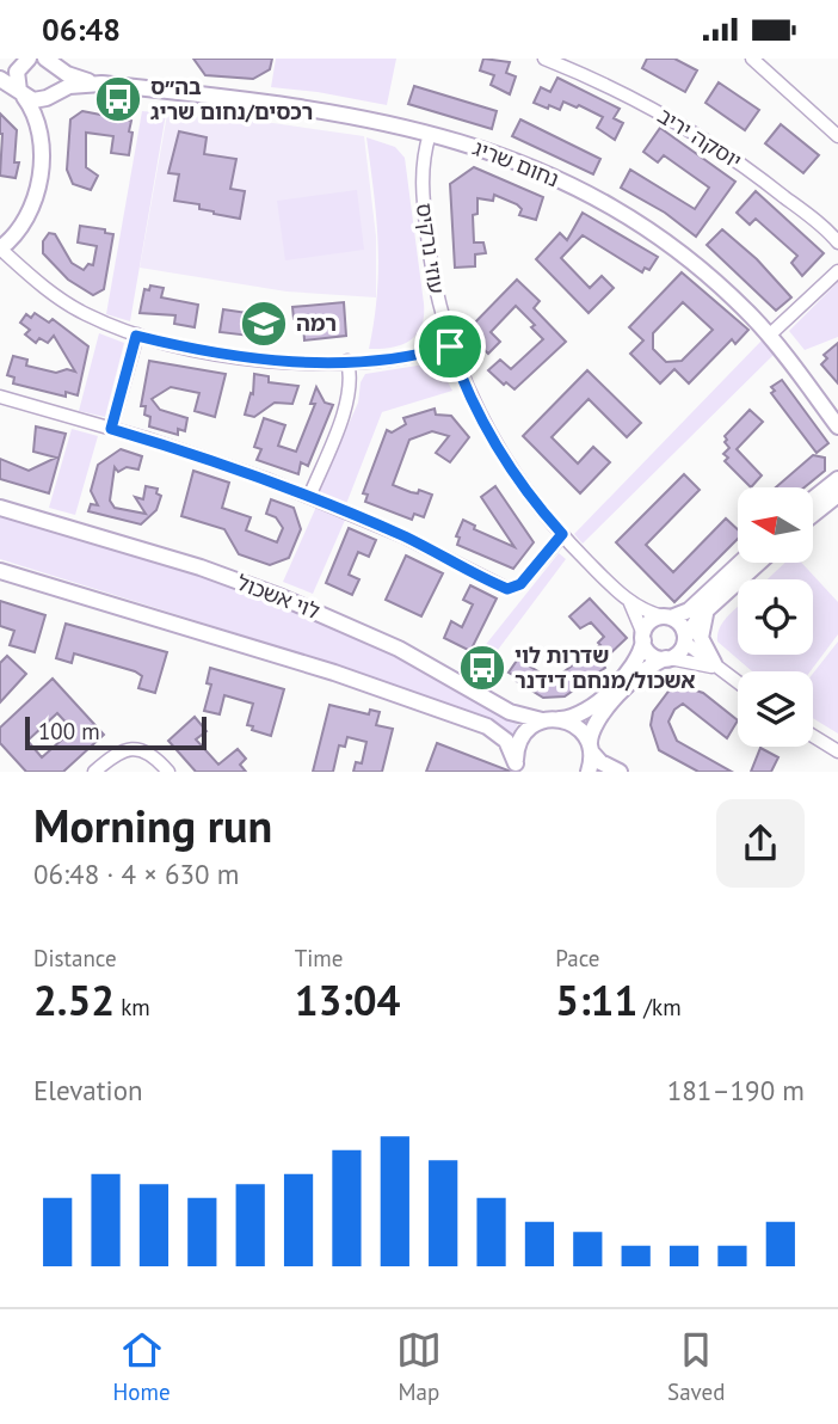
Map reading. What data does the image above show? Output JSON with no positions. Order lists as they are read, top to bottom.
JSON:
{
  "streets": {
    "street": [
      "יוסקה יריב",
      "נחום שריג",
      "עוזי נרקיס",
      "לוי אשכול"
    ]
  },
  "crossings": [
    ["נחום שריג", "עוזי נרקיס"]
  ],
  "places": {
    "bus stop": ["בה״ס רכסים/נחום שריג", "שדרות לוי אשכול/מנחם דידנר"],
    "school or university": ["רמה"]
  },
  "scale_bar": "100 m",
  "north": "left",
  "page": {
    "status": "06:48",
    "scale": "100 m",
    "heading": ["Morning run", "06:48 · 4 × 630 m"],
    "stats": [
      ["Distance", "2.52 km"],
      ["Time", "13:04"],
      ["Pace", "5:11 /km"]
    ],
    "chart": ["Elevation", "181–190 m"],
    "tabs": ["Home", "Map", "Saved"]
  }
}
